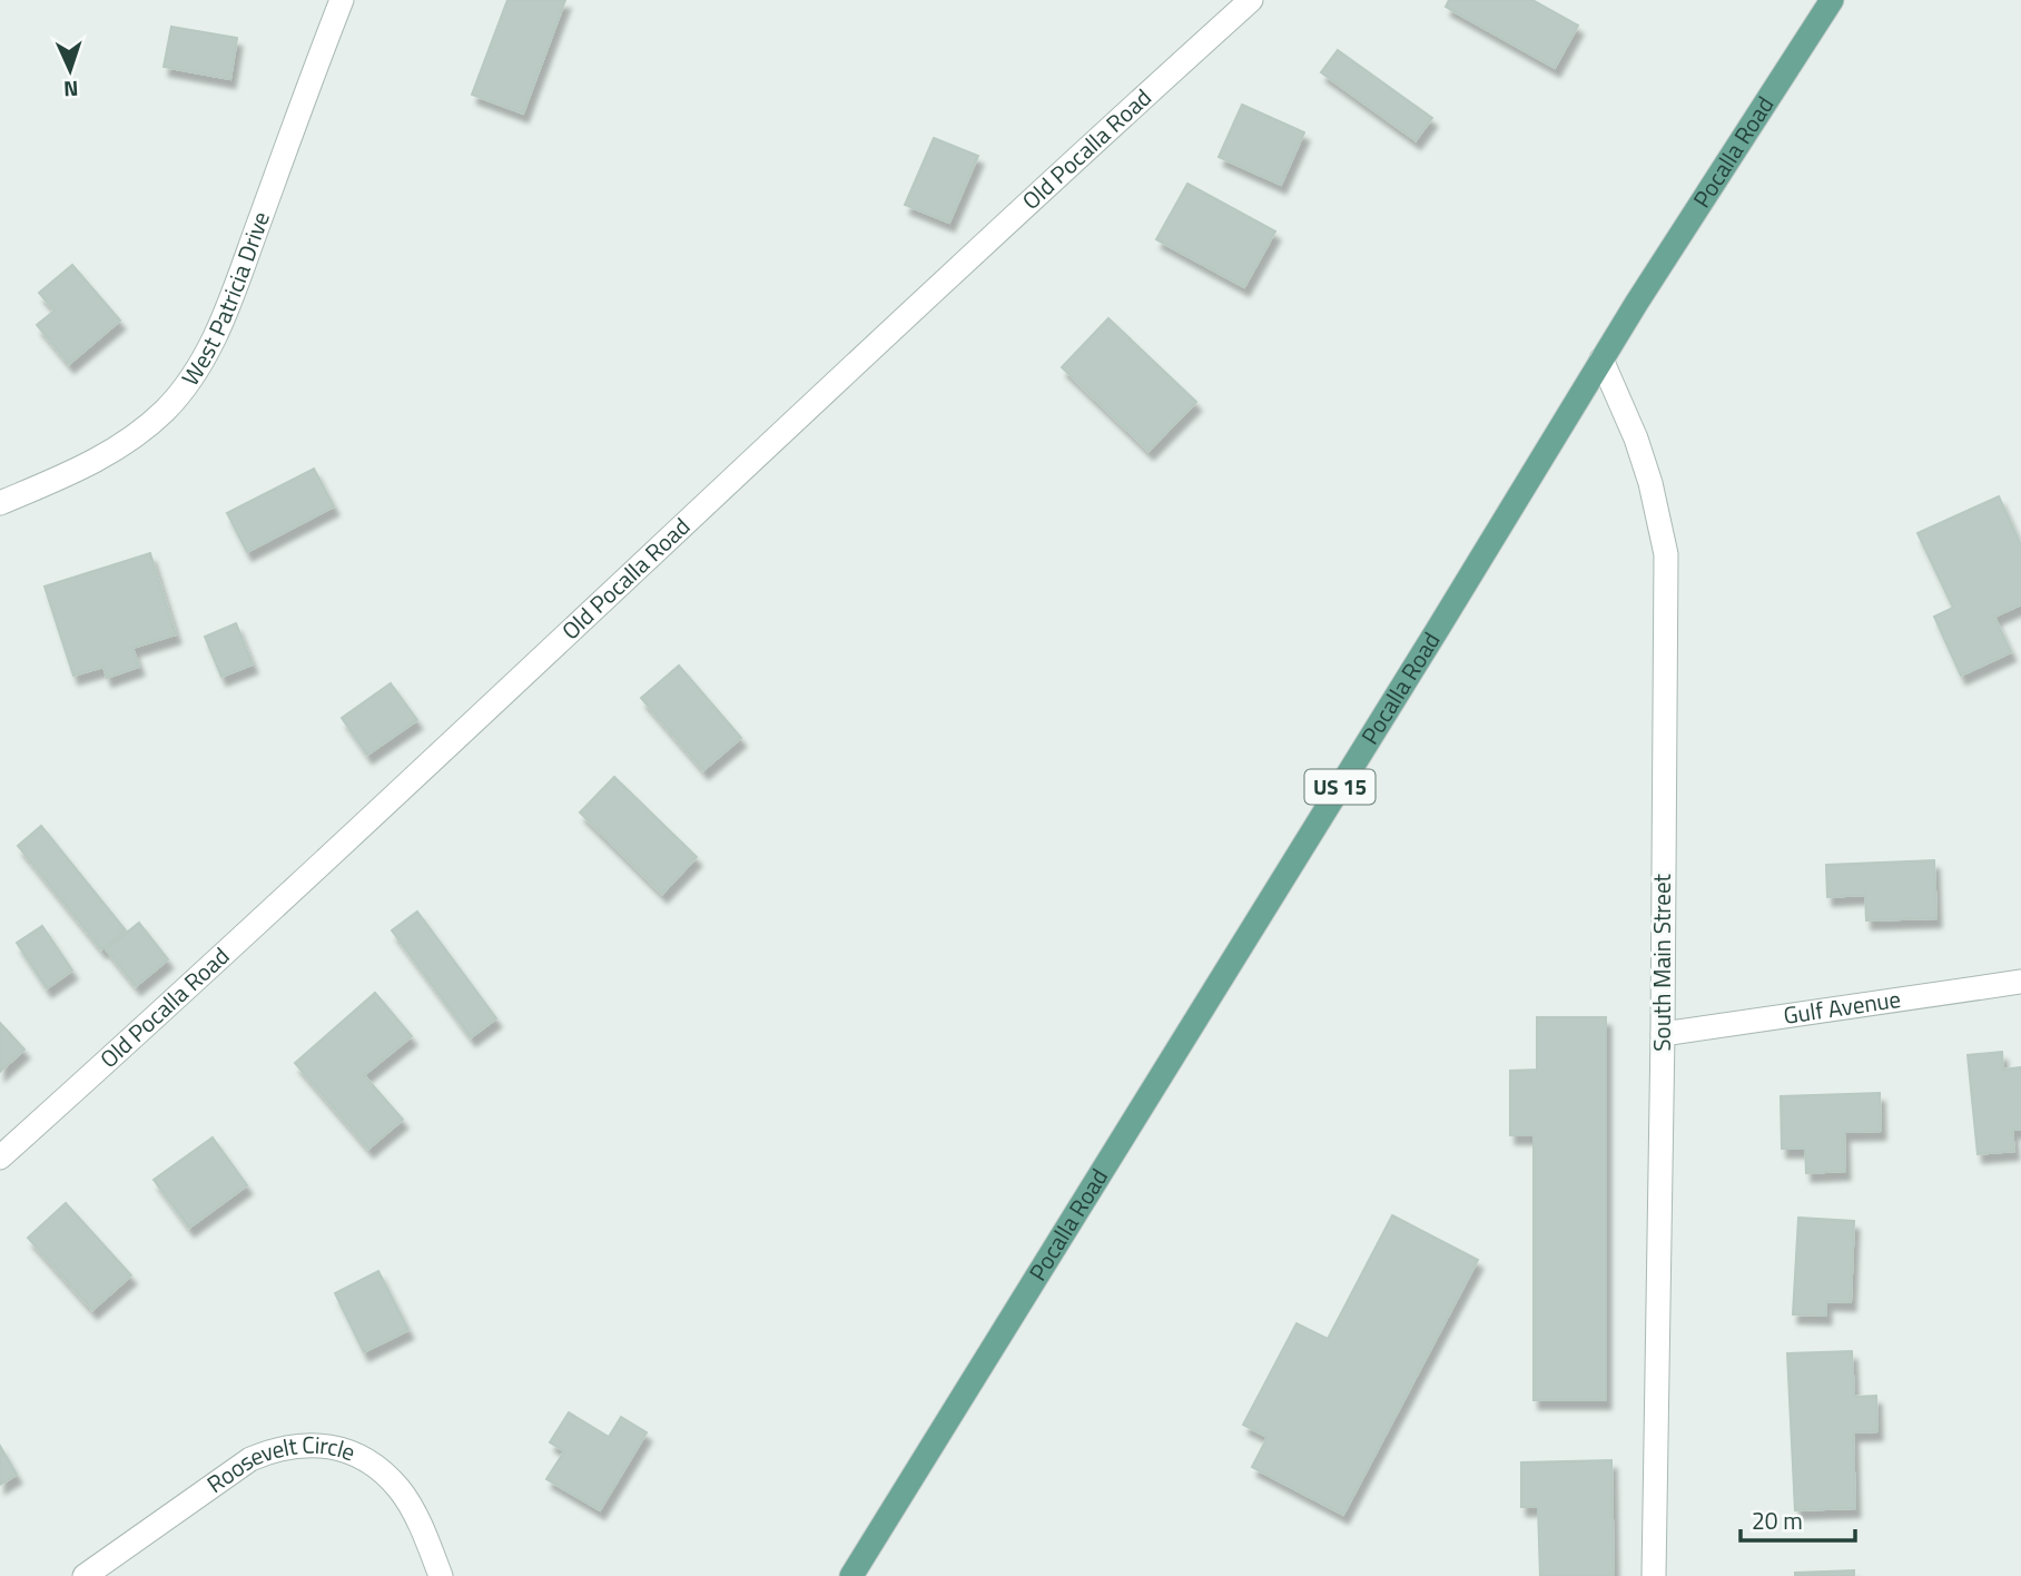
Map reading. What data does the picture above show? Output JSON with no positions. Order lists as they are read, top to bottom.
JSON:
{
  "streets": {
    "main road": ["Pocalla Road", "US 15"],
    "street": [
      "Old Pocalla Road",
      "West Patricia Drive",
      "South Main Street",
      "Gulf Avenue",
      "Roosevelt Circle"
    ]
  },
  "crossings": [
    ["Pocalla Road", "South Main Street"],
    ["South Main Street", "Gulf Avenue"]
  ],
  "scale_bar": "20 m",
  "north": "bottom"
}
